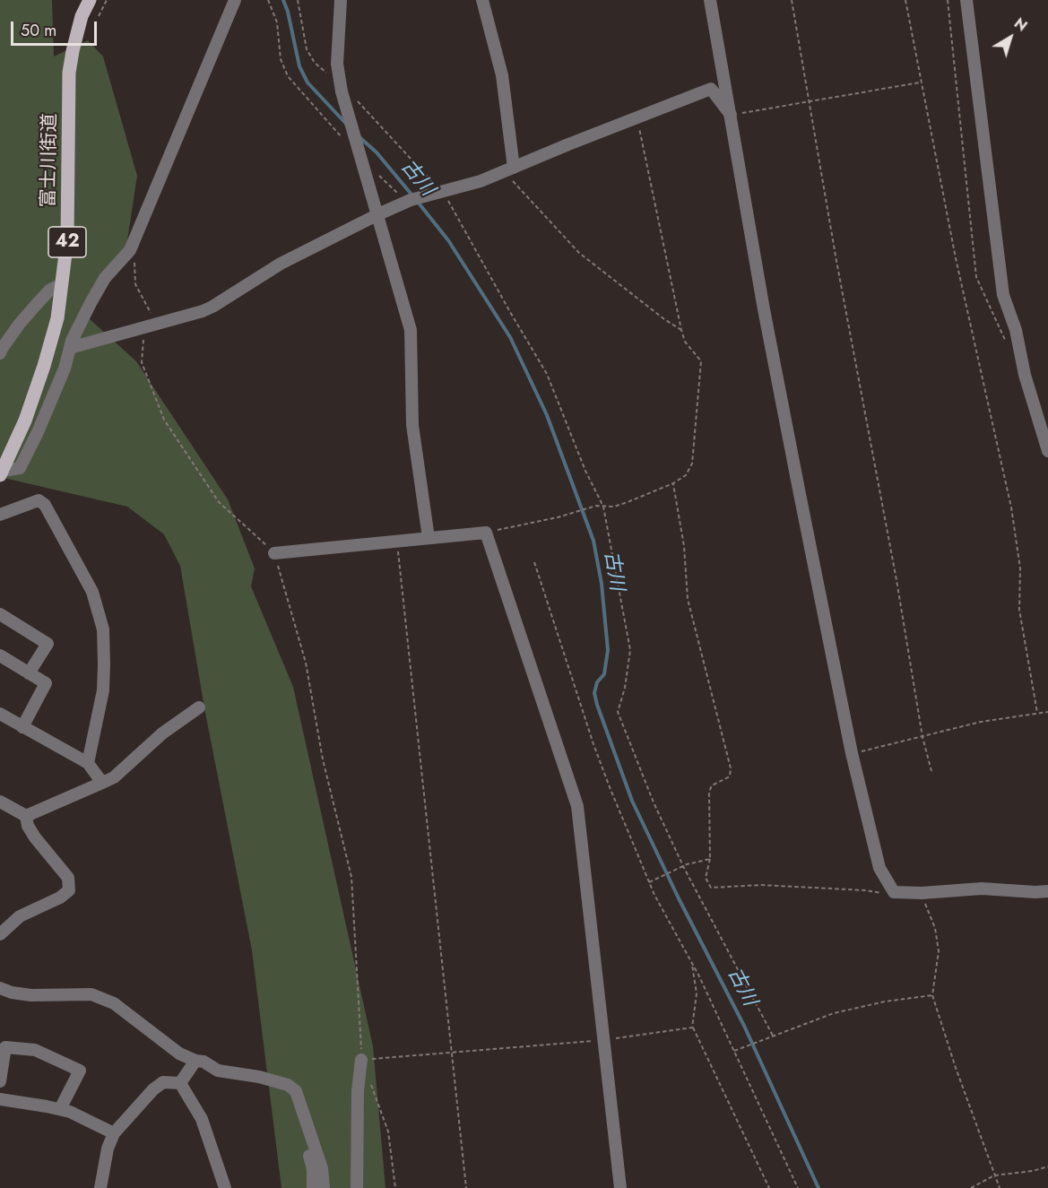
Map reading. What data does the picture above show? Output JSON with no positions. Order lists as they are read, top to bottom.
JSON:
{
  "streets": {
    "main road": ["富士川街道", "42"]
  },
  "water": ["古川"],
  "scale_bar": "50 m",
  "north": "top right"
}
